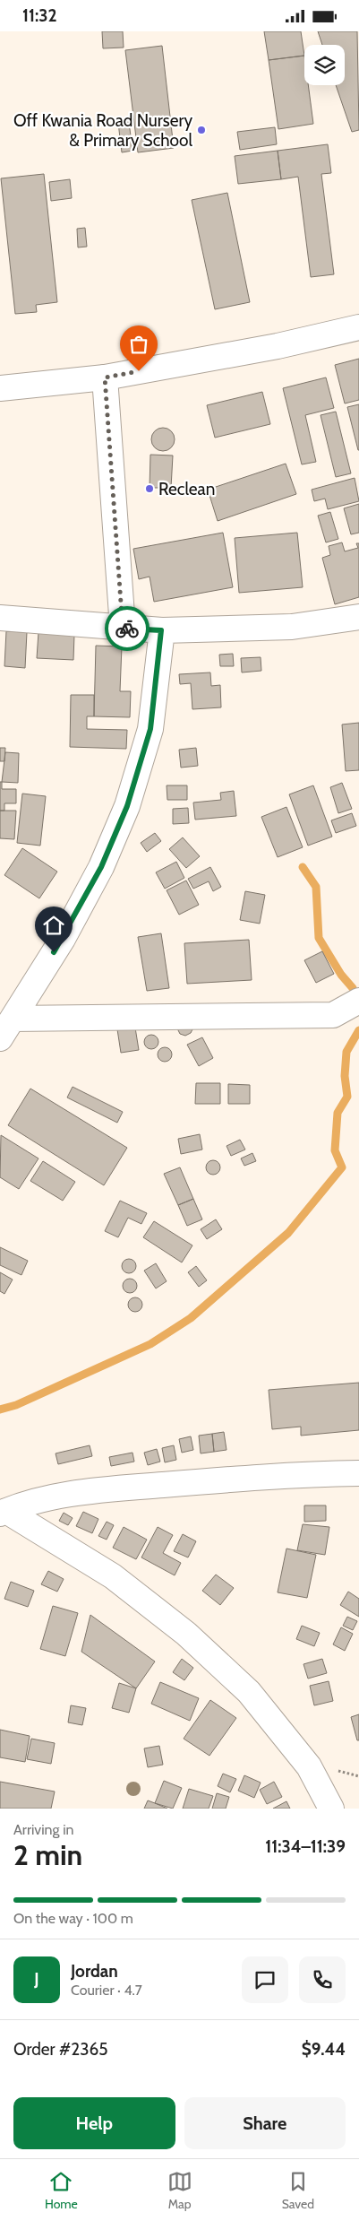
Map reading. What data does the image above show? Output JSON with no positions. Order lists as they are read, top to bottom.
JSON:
{
  "places": ["Off Kwania Road Nursery & Primary School", "Reclean"],
  "page": {
    "status": "11:32",
    "heading": ["2 min", "Arriving in", "11:34–11:39"],
    "panel": [
      "Jordan",
      "Courier · 4.7",
      "Order #2365",
      "$9.44"
    ],
    "bar": "On the way · 100 m",
    "round": "J",
    "buttons": ["Help", "Share"],
    "tabs": ["Home", "Map", "Saved"]
  }
}
